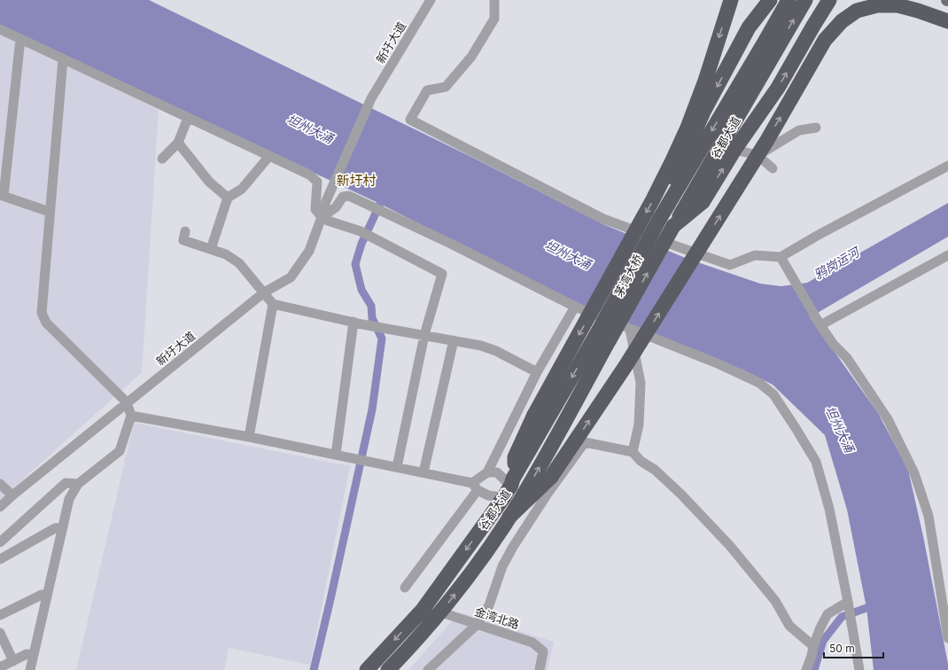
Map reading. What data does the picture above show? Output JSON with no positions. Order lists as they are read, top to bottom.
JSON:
{
  "streets": {
    "highway": ["谷都大道", "茅湾大桥"],
    "street": ["新圩大道", "金湾北路"]
  },
  "crossings": [
    ["谷都大道", "茅湾大桥"],
    ["谷都大道", "金湾北路"]
  ],
  "districts": ["新圩村"],
  "water": ["坦州大涌", "鸦岗运河"],
  "scale_bar": "50 m"
}
